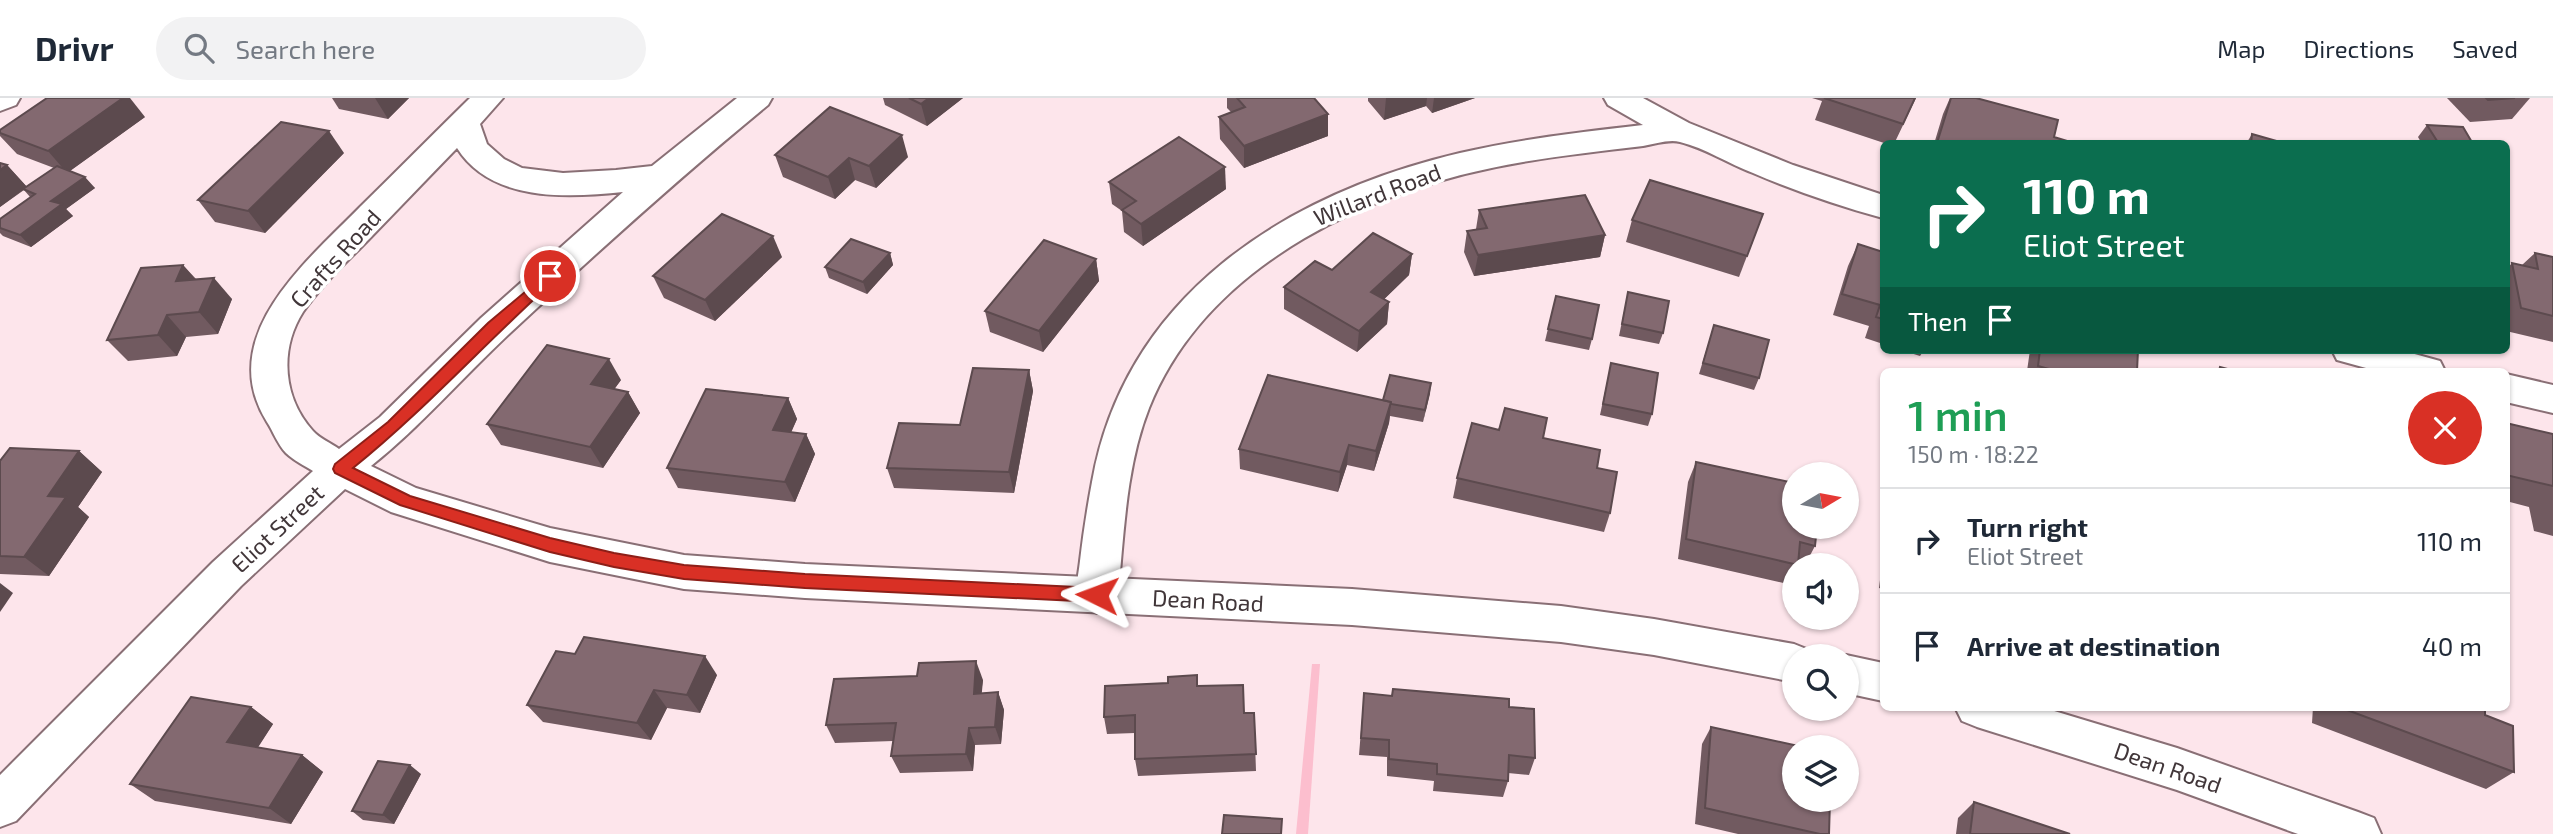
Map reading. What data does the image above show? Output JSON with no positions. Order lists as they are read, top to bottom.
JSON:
{
  "streets": {
    "street": [
      "Willard Road",
      "Crafts Road",
      "Eliot Street",
      "Dean Road"
    ]
  },
  "crossings": [
    ["Willard Road", "Dean Road"],
    ["Crafts Road", "Eliot Street"],
    ["Crafts Road", "Dean Road"],
    ["Eliot Street", "Dean Road"]
  ],
  "north": "right",
  "page": {
    "header": "Drivr",
    "search": "Search here",
    "nav": ["Map", "Directions", "Saved"],
    "turn": ["110 m", "Eliot Street"],
    "then": "Then",
    "heading": ["1 min", "150 m · 18:22"],
    "list": [
      {
        "name": "Turn right",
        "note": "Eliot Street",
        "value": "110 m"
      },
      {
        "name": "Arrive at destination",
        "value": "40 m"
      }
    ]
  }
}
